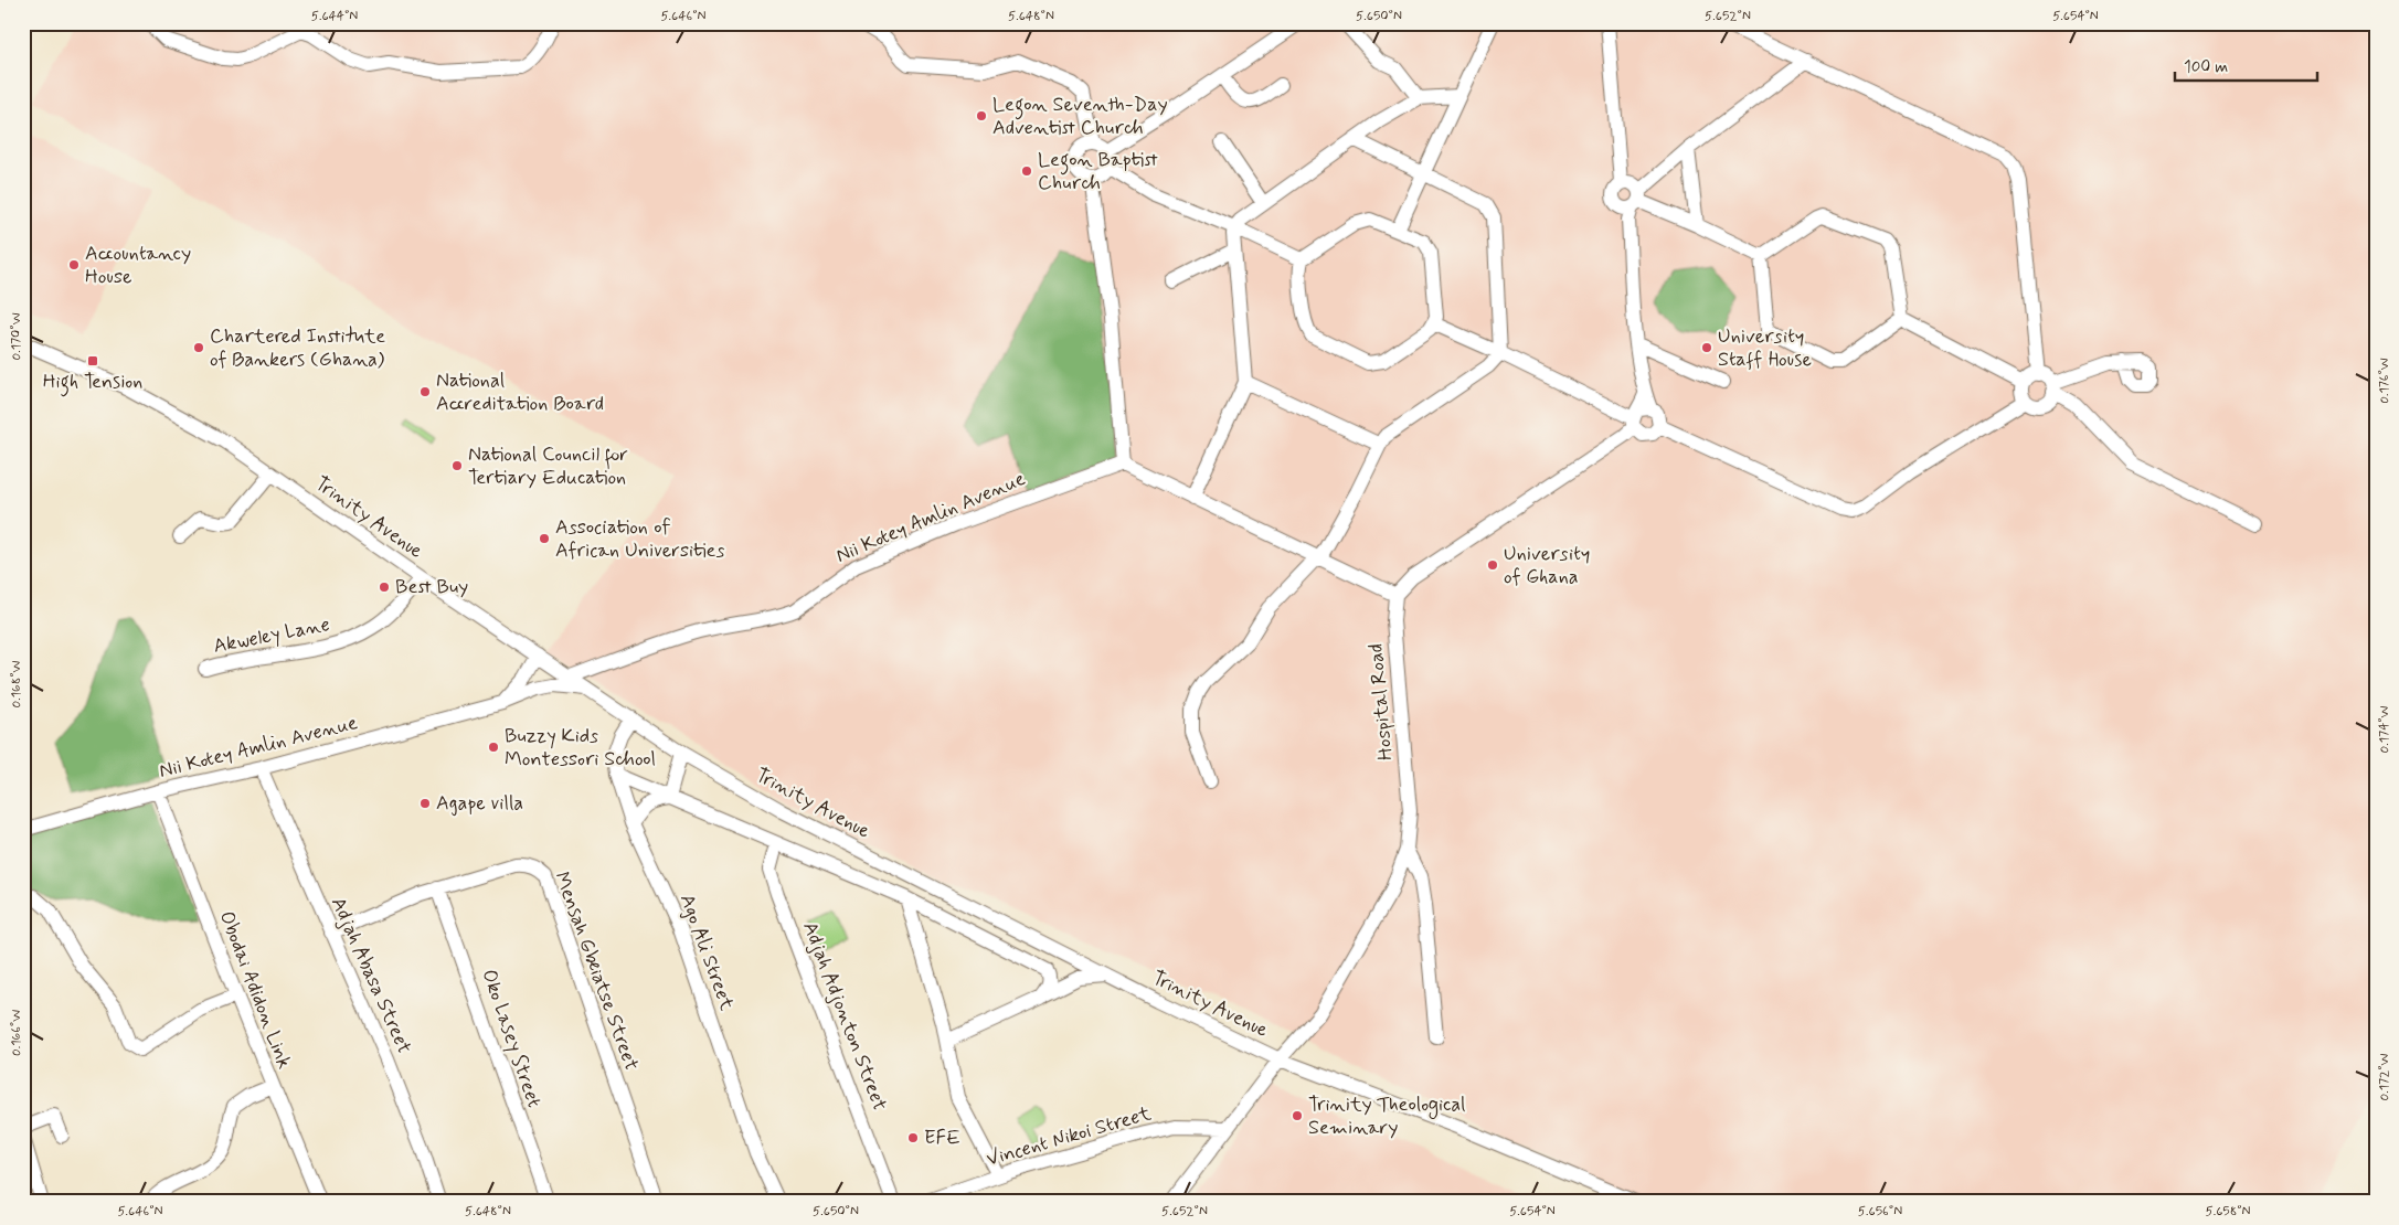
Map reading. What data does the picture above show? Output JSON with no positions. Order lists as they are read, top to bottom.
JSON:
{
  "streets": {
    "street": [
      "Trinity Avenue",
      "Nii Kotey Amlin Avenue",
      "Akweley Lane",
      "Hospital Road",
      "Ago Ali Street",
      "Mensah Gbeiatse Street",
      "Adjah Abasa Street",
      "Obodai Adidon Link",
      "Adjah Adjonton Street",
      "Oko Lasey Street",
      "Vincent Nikoi Street"
    ]
  },
  "crossings": [
    ["Trinity Avenue", "Nii Kotey Amlin Avenue"],
    ["Trinity Avenue", "Akweley Lane"],
    ["Trinity Avenue", "Hospital Road"],
    ["Trinity Avenue", "Ago Ali Street"],
    ["Nii Kotey Amlin Avenue", "Adjah Abasa Street"],
    ["Nii Kotey Amlin Avenue", "Obodai Adidon Link"],
    ["Hospital Road", "Vincent Nikoi Street"],
    ["Mensah Gbeiatse Street", "Adjah Abasa Street"],
    ["Mensah Gbeiatse Street", "Oko Lasey Street"]
  ],
  "places": {
    "other": [
      "Legon Seventh-Day Adventist Church",
      "Legon Baptist Church",
      "Accountancy House",
      "Chartered Institute of Bankers (Ghana)",
      "University Staff House",
      "National Accreditation Board",
      "National Council for Tertiary Education",
      "Association of African Universities",
      "University of Ghana",
      "Best Buy",
      "Buzzy Kids Montessori School",
      "Agape villa",
      "Trinity Theological Seminary",
      "EFE"
    ],
    "transit": ["High Tension"]
  },
  "scale_bar": "100 m",
  "coordinates": [
    "5.644°N",
    "5.646°N",
    "5.648°N",
    "5.650°N",
    "5.652°N",
    "5.654°N",
    "0.170°W",
    "0.176°W",
    "0.168°W",
    "0.174°W",
    "0.166°W",
    "0.172°W",
    "5.656°N",
    "5.658°N"
  ]
}
